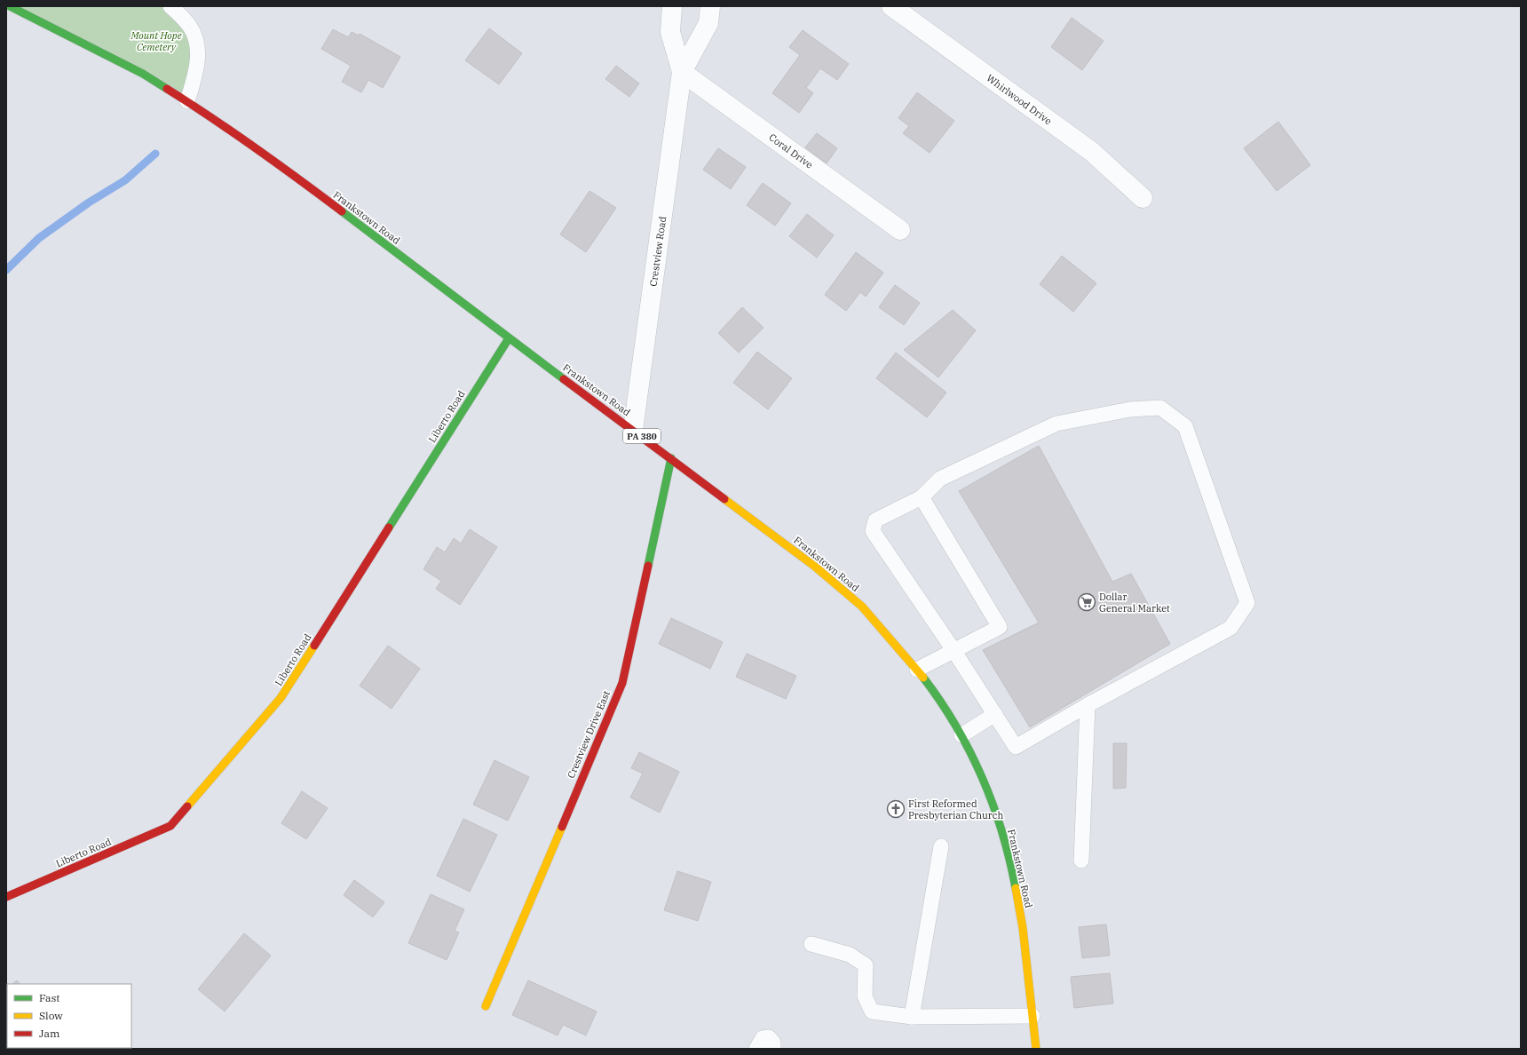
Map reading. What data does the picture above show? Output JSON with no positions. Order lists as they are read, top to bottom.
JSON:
{
  "streets": {
    "main road": [
      "Frankstown Road",
      "Liberto Road",
      "PA 380",
      "Crestview Drive East"
    ],
    "street": ["Whirlwood Drive", "Coral Drive", "Crestview Road"]
  },
  "crossings": [
    ["Coral Drive", "Crestview Road"],
    ["Frankstown Road", "Crestview Road"],
    ["Frankstown Road", "Liberto Road"],
    ["Frankstown Road", "Crestview Drive East"]
  ],
  "parks": ["Mount Hope Cemetery"],
  "places": {
    "supermarket": ["Dollar General Market"],
    "church": ["First Reformed Presbyterian Church"]
  },
  "legend": ["Fast", "Slow", "Jam"]
}
